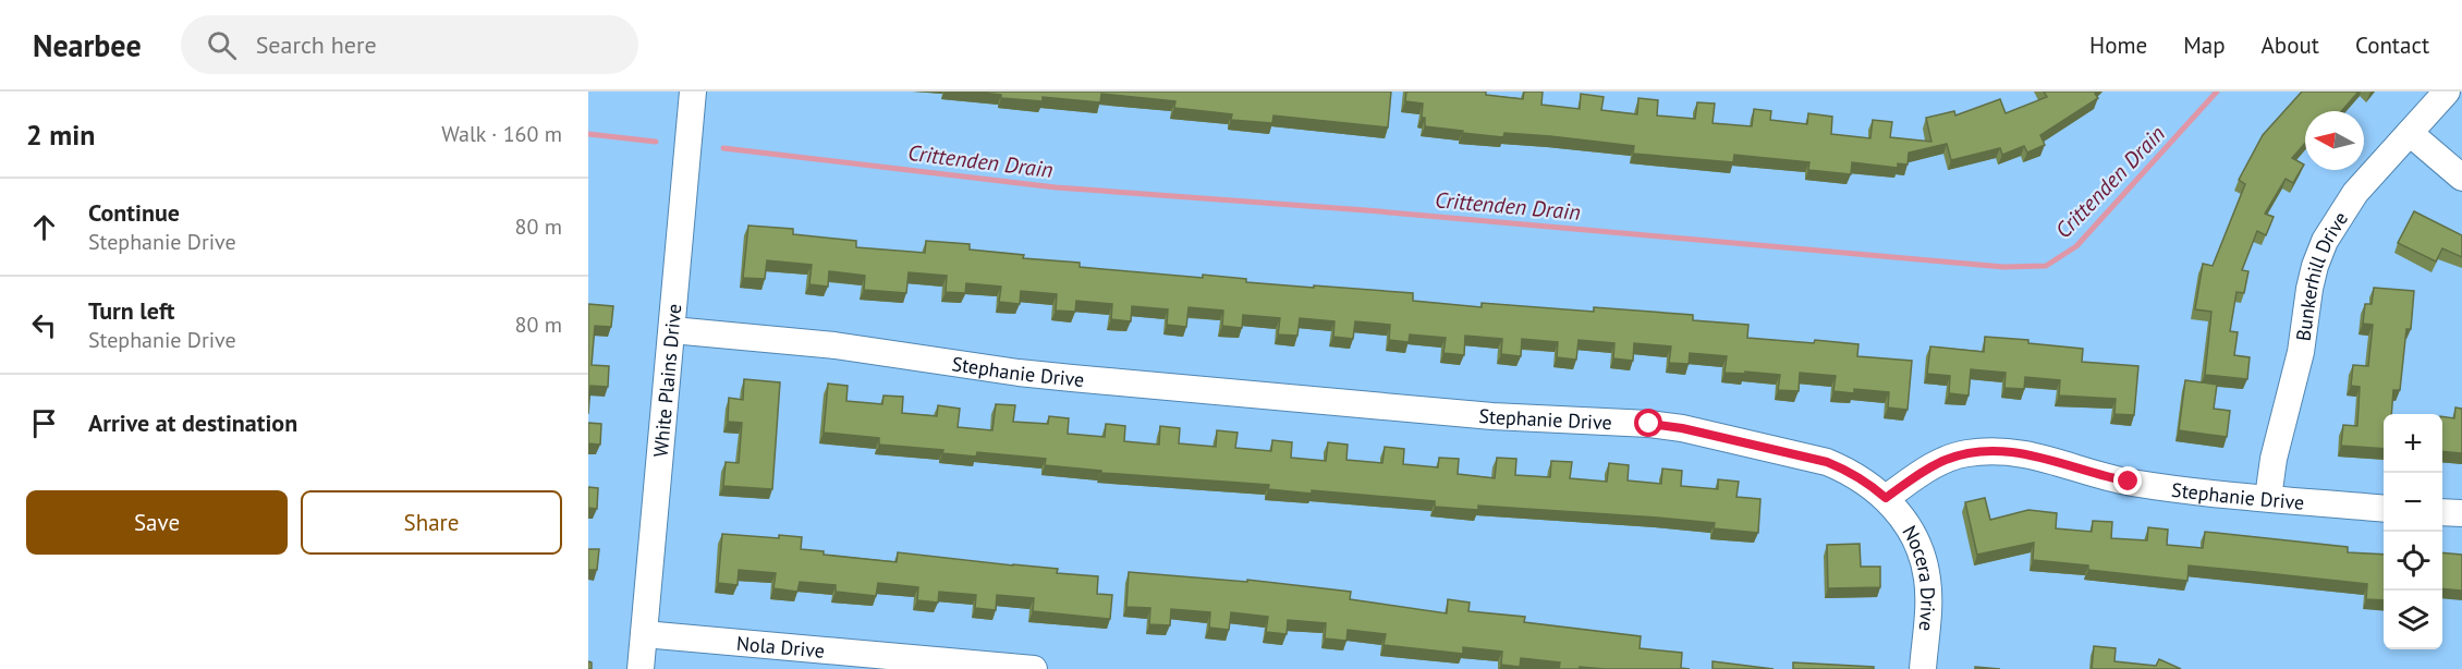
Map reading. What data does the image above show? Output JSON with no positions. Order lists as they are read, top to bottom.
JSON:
{
  "streets": {
    "street": [
      "Bunkerhill Drive",
      "Stephanie Drive",
      "White Plains Drive",
      "Nocera Drive",
      "Nola Drive"
    ]
  },
  "crossings": [
    ["Bunkerhill Drive", "Stephanie Drive"],
    ["Stephanie Drive", "White Plains Drive"],
    ["Stephanie Drive", "Nocera Drive"],
    ["White Plains Drive", "Nola Drive"]
  ],
  "water": ["Crittenden Drain"],
  "north": "left",
  "page": {
    "header": "Nearbee",
    "search": "Search here",
    "nav": [
      "Home",
      "Map",
      "About",
      "Contact"
    ],
    "heading": ["2 min", "Walk · 160 m"],
    "list": [
      ["Continue", "Stephanie Drive", "80 m"],
      ["Turn left", "Stephanie Drive", "80 m"],
      "Arrive at destination"
    ],
    "map_buttons": ["+", "−"],
    "buttons": ["Save", "Share"]
  }
}
